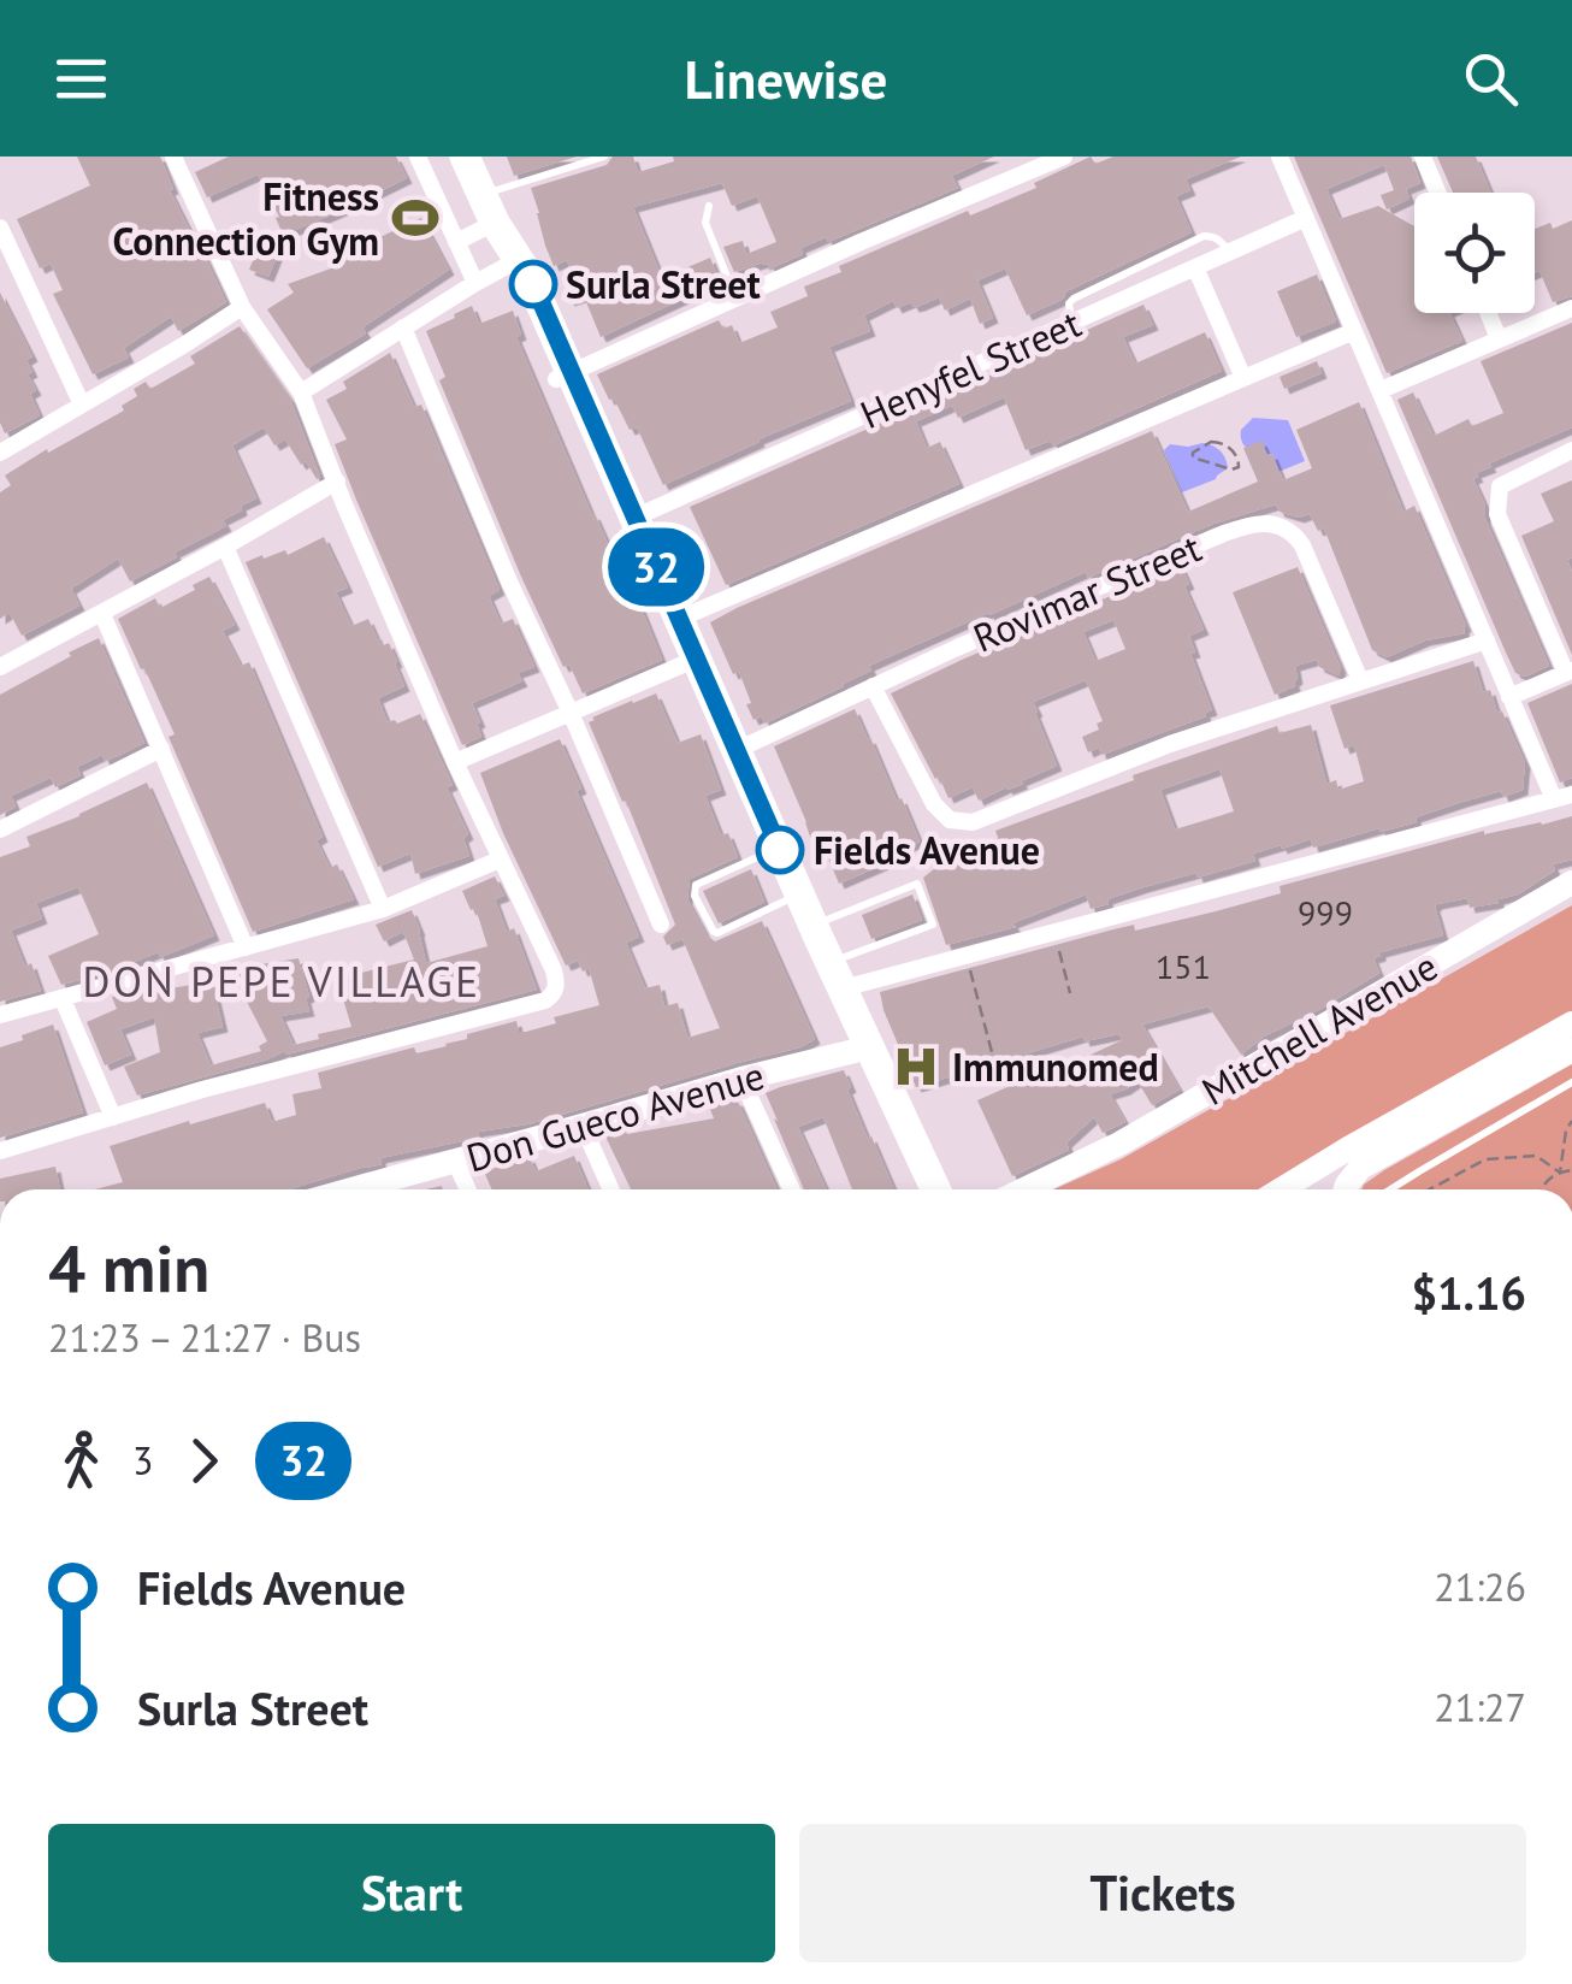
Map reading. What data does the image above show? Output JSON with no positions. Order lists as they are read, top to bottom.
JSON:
{
  "streets": {
    "main road": ["Mitchell Avenue", "Don Gueco Avenue"],
    "street": ["Henyfel Street", "Rovimar Street"]
  },
  "districts": ["DON PEPE VILLAGE"],
  "places": {
    "sports": ["Fitness Connection Gym"],
    "other": ["Surla Street", "Fields Avenue"],
    "hospital": ["Immunomed"]
  },
  "lines": ["bus line 32"],
  "house_numbers": ["999", "151"],
  "page": {
    "header": "Linewise",
    "on_map": "32",
    "heading": ["4 min", "21:23 – 21:27 · Bus", "$1.16"],
    "legs": ["3", "32"],
    "list": [
      {
        "name": "Fields Avenue",
        "value": "21:26"
      },
      {
        "name": "Surla Street",
        "value": "21:27"
      }
    ],
    "buttons": ["Start", "Tickets"]
  }
}
